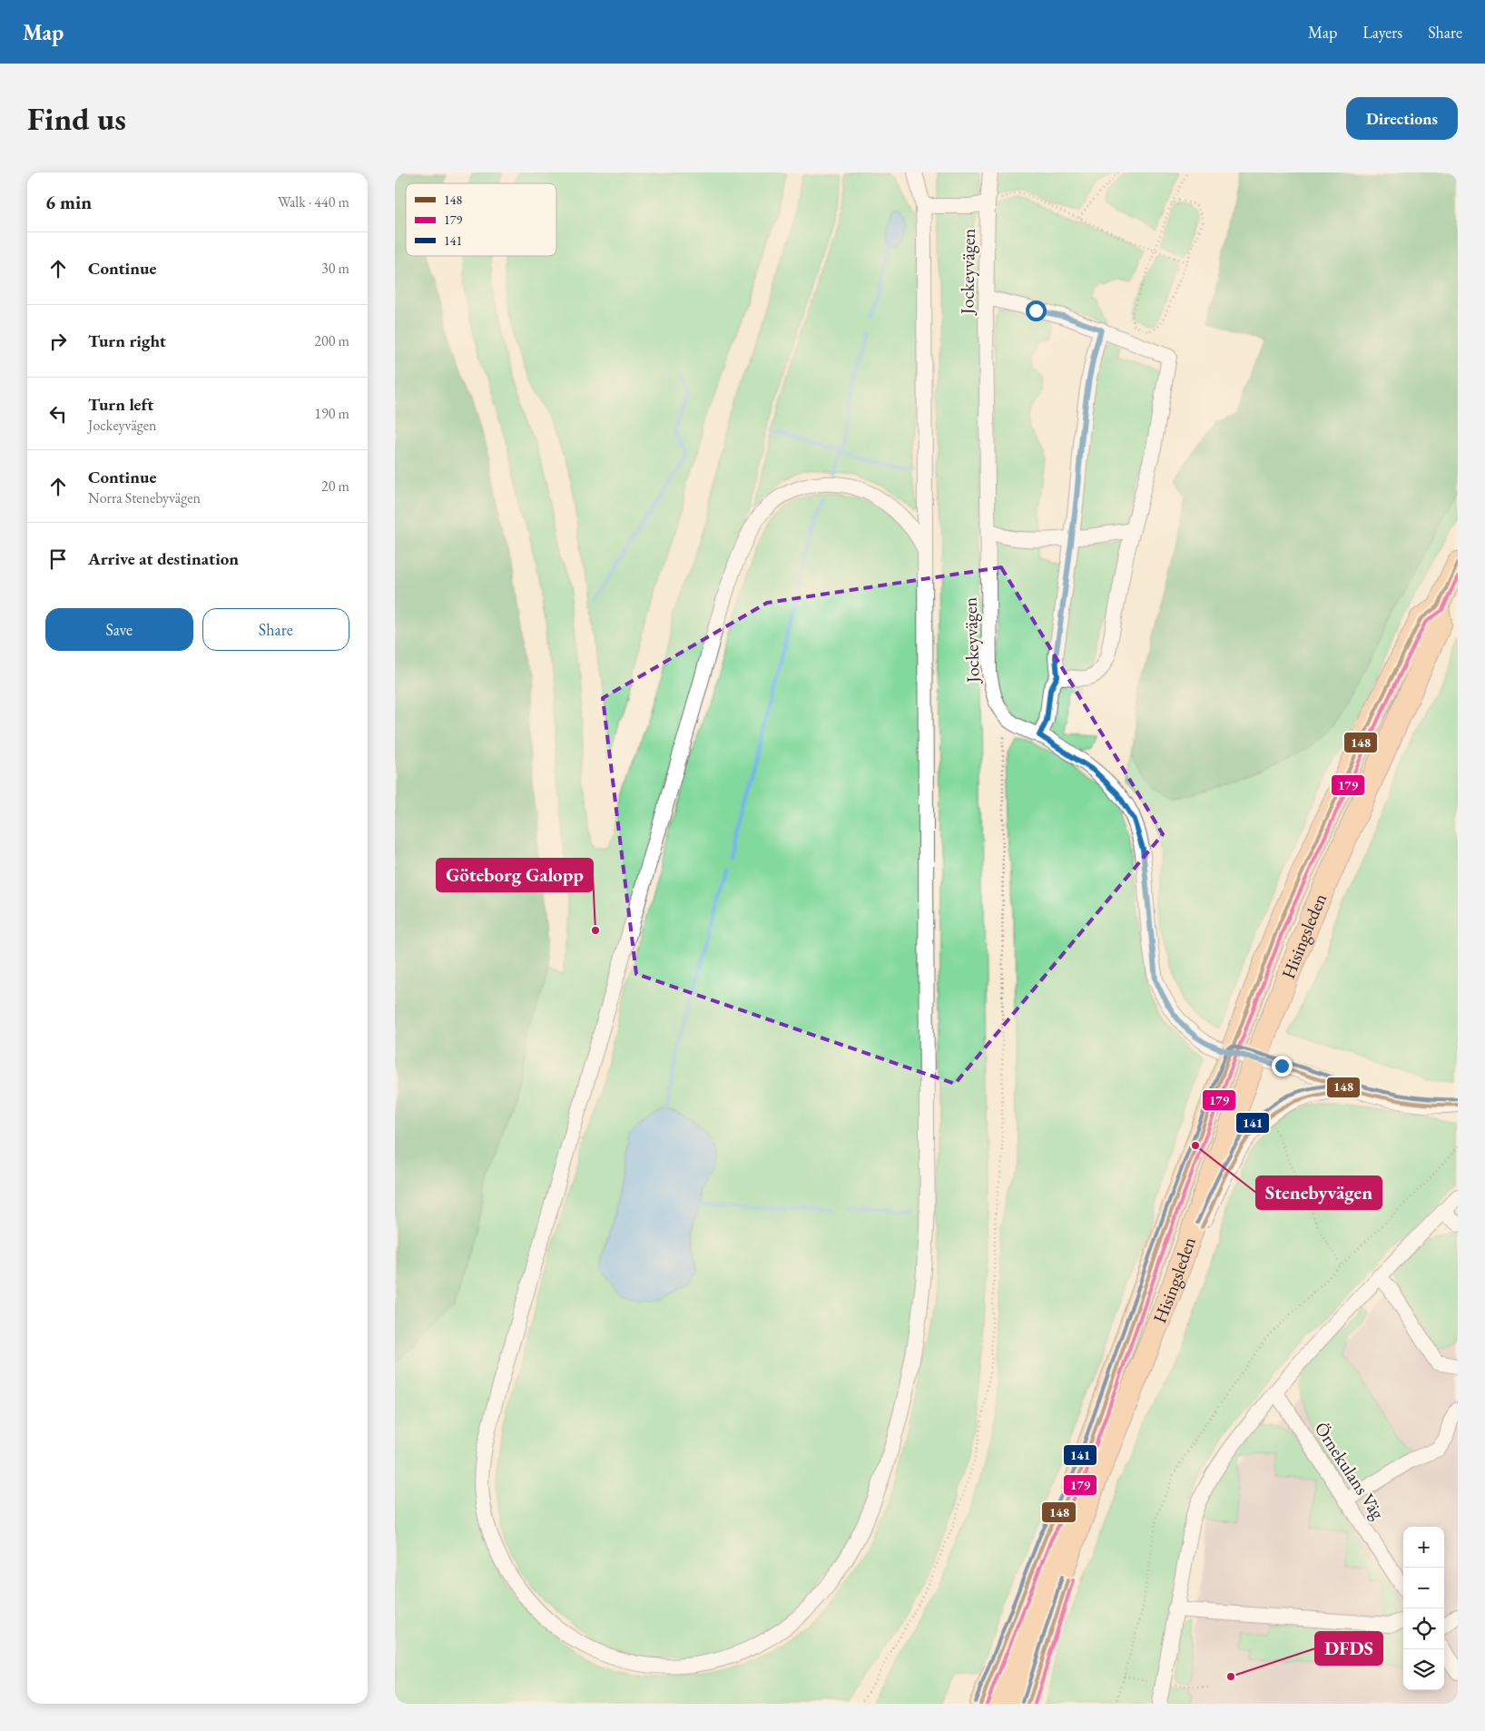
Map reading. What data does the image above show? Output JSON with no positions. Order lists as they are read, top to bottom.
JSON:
{
  "streets": {
    "highway": ["Hisingsleden"],
    "street": ["Jockeyvägen", "Örnekulans Väg"]
  },
  "crossings": [
    ["Jockeyvägen", "Hisingsleden"]
  ],
  "places": ["Göteborg Galopp", "Stenebyvägen", "DFDS"],
  "lines": ["transit line 148", "transit line 179", "transit line 141"],
  "legend": ["148", "179", "141"],
  "page": {
    "header": "Map",
    "nav": ["Map", "Layers", "Share"],
    "buttons": [
      "Directions",
      ["Save", "Share"]
    ],
    "title": "Find us",
    "heading": ["6 min", "Walk · 440 m"],
    "list": [
      ["Continue", "30 m"],
      ["Turn right", "200 m"],
      ["Turn left", "Jockeyvägen", "190 m"],
      ["Continue", "Norra Stenebyvägen", "20 m"],
      "Arrive at destination"
    ],
    "map_buttons": ["+", "−"]
  }
}
